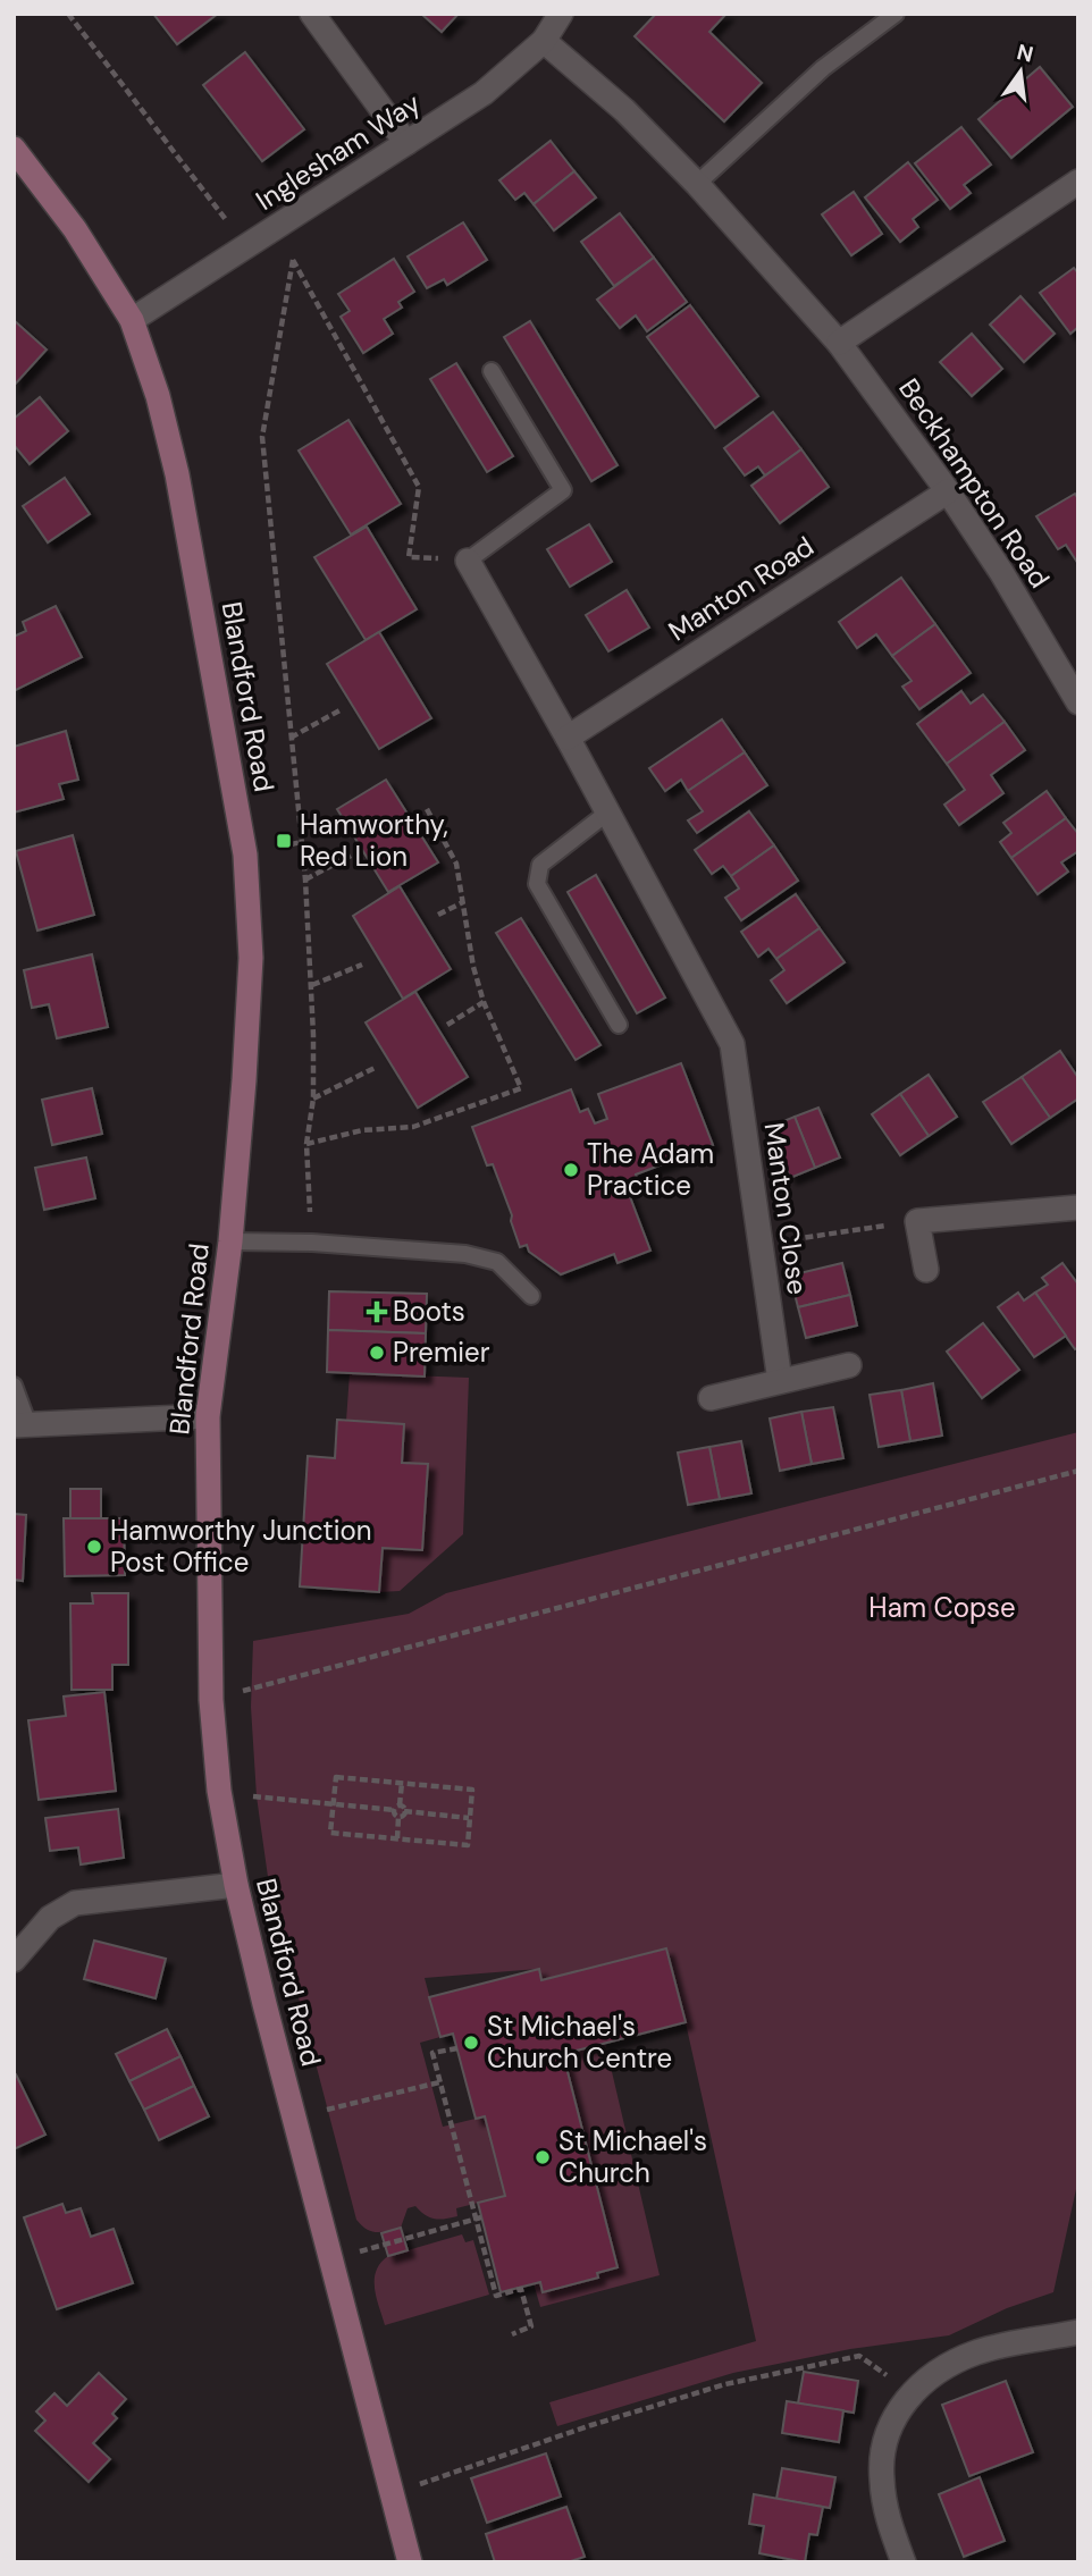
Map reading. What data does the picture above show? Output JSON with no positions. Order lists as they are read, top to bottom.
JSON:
{
  "streets": {
    "main road": ["Blandford Road"],
    "street": [
      "Inglesham Way",
      "Beckhampton Road",
      "Manton Road",
      "Manton Close"
    ]
  },
  "crossings": [
    ["Inglesham Way", "Beckhampton Road"],
    ["Inglesham Way", "Blandford Road"],
    ["Beckhampton Road", "Manton Road"]
  ],
  "parks": ["Ham Copse"],
  "places": {
    "transit": ["Hamworthy, Red Lion"],
    "other": [
      "The Adam Practice",
      "Premier",
      "Hamworthy Junction Post Office",
      "St Michael's Church Centre",
      "St Michael's Church"
    ],
    "health": ["Boots"]
  },
  "north": "top"
}
